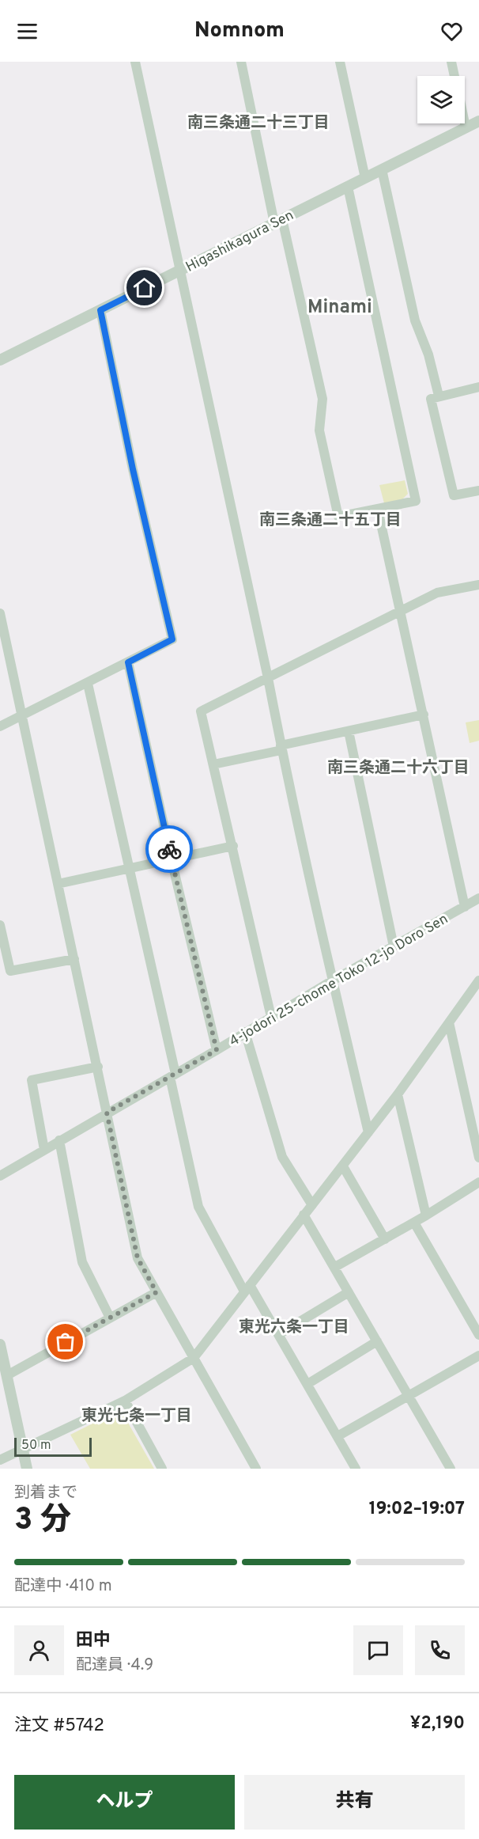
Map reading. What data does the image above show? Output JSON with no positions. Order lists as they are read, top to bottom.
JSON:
{
  "streets": {
    "street": ["Higashikagura Sen", "4-jodori 25-chome Toko 12-jo Doro Sen"]
  },
  "districts": [
    "南三条通二十三丁目",
    "Minami",
    "南三条通二十五丁目",
    "南三条通二十六丁目",
    "東光六条一丁目",
    "東光七条一丁目"
  ],
  "scale_bar": "50 m",
  "page": {
    "header": "Nomnom",
    "scale": "50 m",
    "heading": ["3 分", "到着まで", "19:02–19:07"],
    "panel": [
      "田中",
      "配達員 · 4.9",
      "注文 #5742",
      "¥2,190"
    ],
    "bar": "配達中 · 410 m",
    "buttons": ["ヘルプ", "共有"]
  }
}
